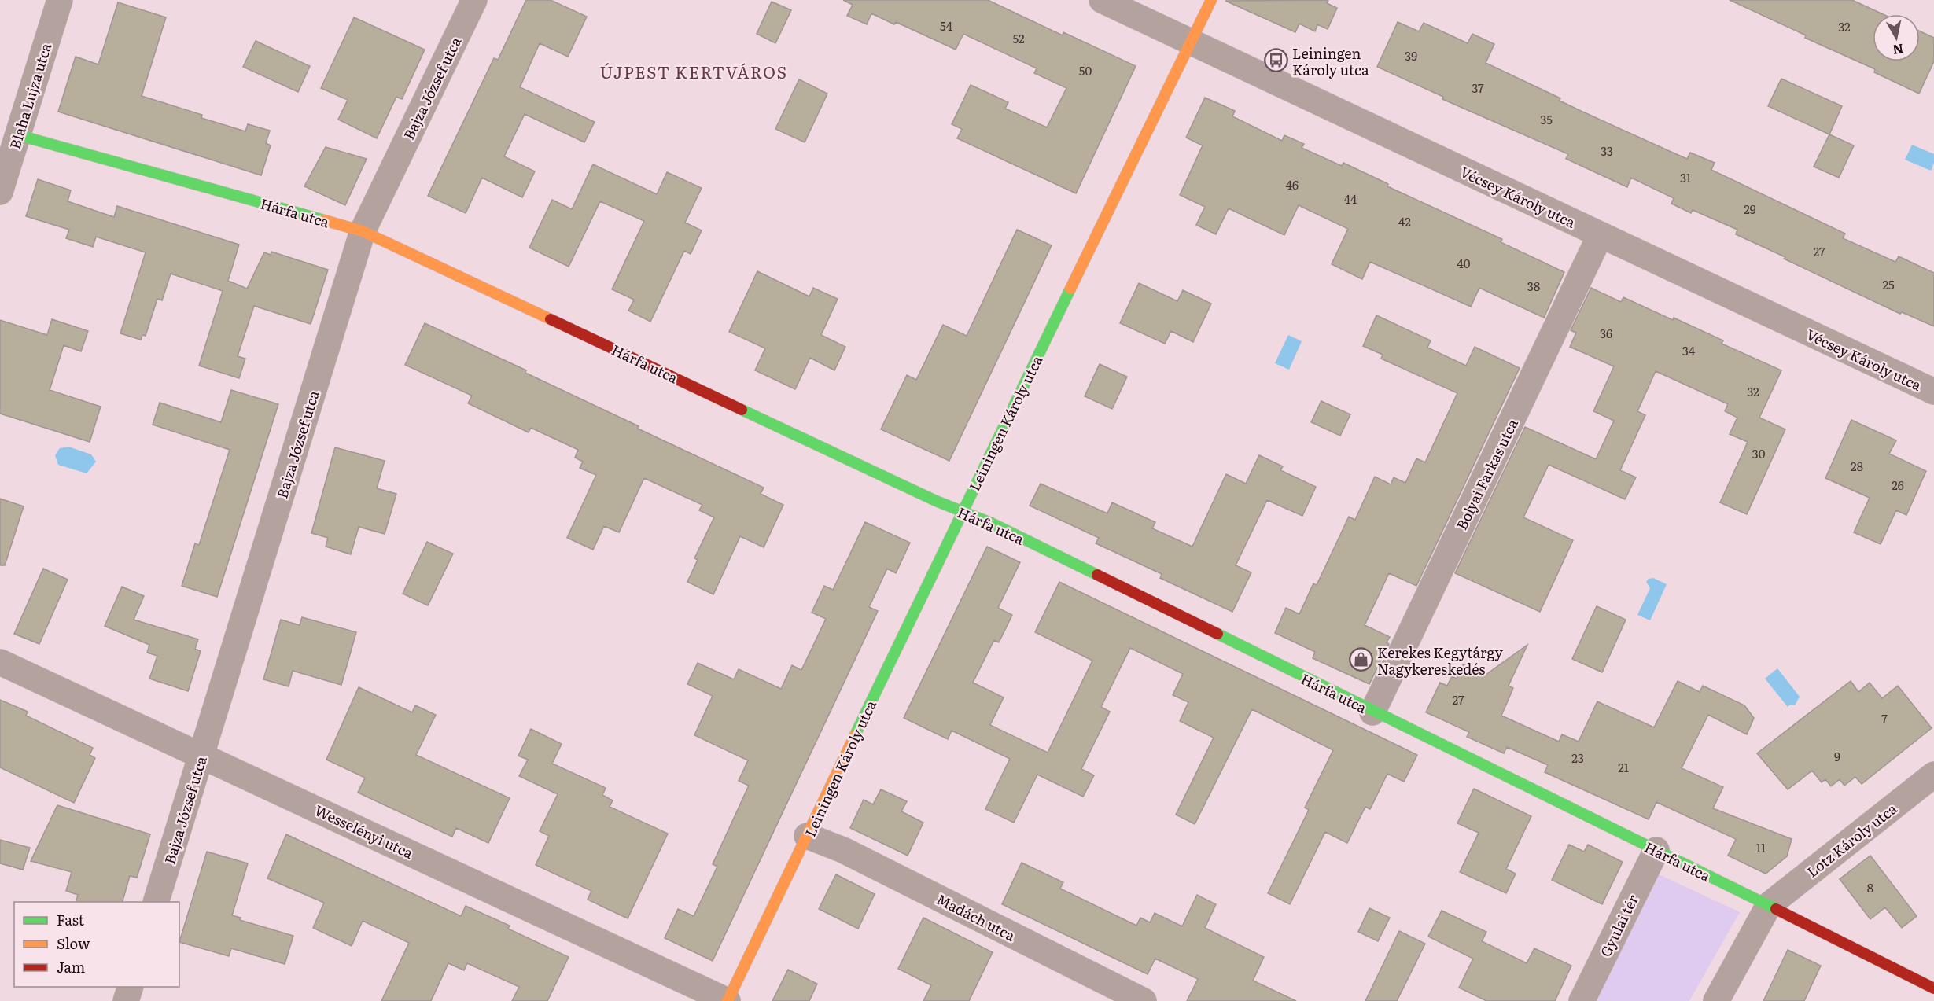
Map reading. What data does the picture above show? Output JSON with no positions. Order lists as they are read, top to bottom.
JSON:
{
  "streets": {
    "street": [
      "Bajza József utca",
      "Blaha Lujza utca",
      "Vécsey Károly utca",
      "Hárfa utca",
      "Leiningen Károly utca",
      "Bolyai Farkas utca",
      "Wesselényi utca",
      "Lotz Károly utca",
      "Madách utca",
      "Gyulai tér"
    ]
  },
  "crossings": [
    ["Bajza József utca", "Hárfa utca"],
    ["Bajza József utca", "Wesselényi utca"],
    ["Blaha Lujza utca", "Hárfa utca"],
    ["Vécsey Károly utca", "Leiningen Károly utca"],
    ["Vécsey Károly utca", "Bolyai Farkas utca"],
    ["Hárfa utca", "Leiningen Károly utca"],
    ["Hárfa utca", "Bolyai Farkas utca"],
    ["Hárfa utca", "Lotz Károly utca"],
    ["Hárfa utca", "Gyulai tér"],
    ["Leiningen Károly utca", "Wesselényi utca"],
    ["Leiningen Károly utca", "Madách utca"]
  ],
  "districts": ["ÚJPEST KERTVÁROS"],
  "places": {
    "bus stop": ["Leiningen Károly utca"],
    "shop": ["Kerekes Kegytárgy Nagykereskedés"]
  },
  "house_numbers": [
    "54",
    "32",
    "52",
    "39",
    "50",
    "37",
    "35",
    "33",
    "31",
    "46",
    "44",
    "29",
    "42",
    "27",
    "40",
    "25",
    "38",
    "36",
    "34",
    "32",
    "30",
    "28",
    "26",
    "27",
    "7",
    "9",
    "23",
    "21",
    "11",
    "8"
  ],
  "legend": ["Fast", "Slow", "Jam"],
  "north": "bottom"
}
